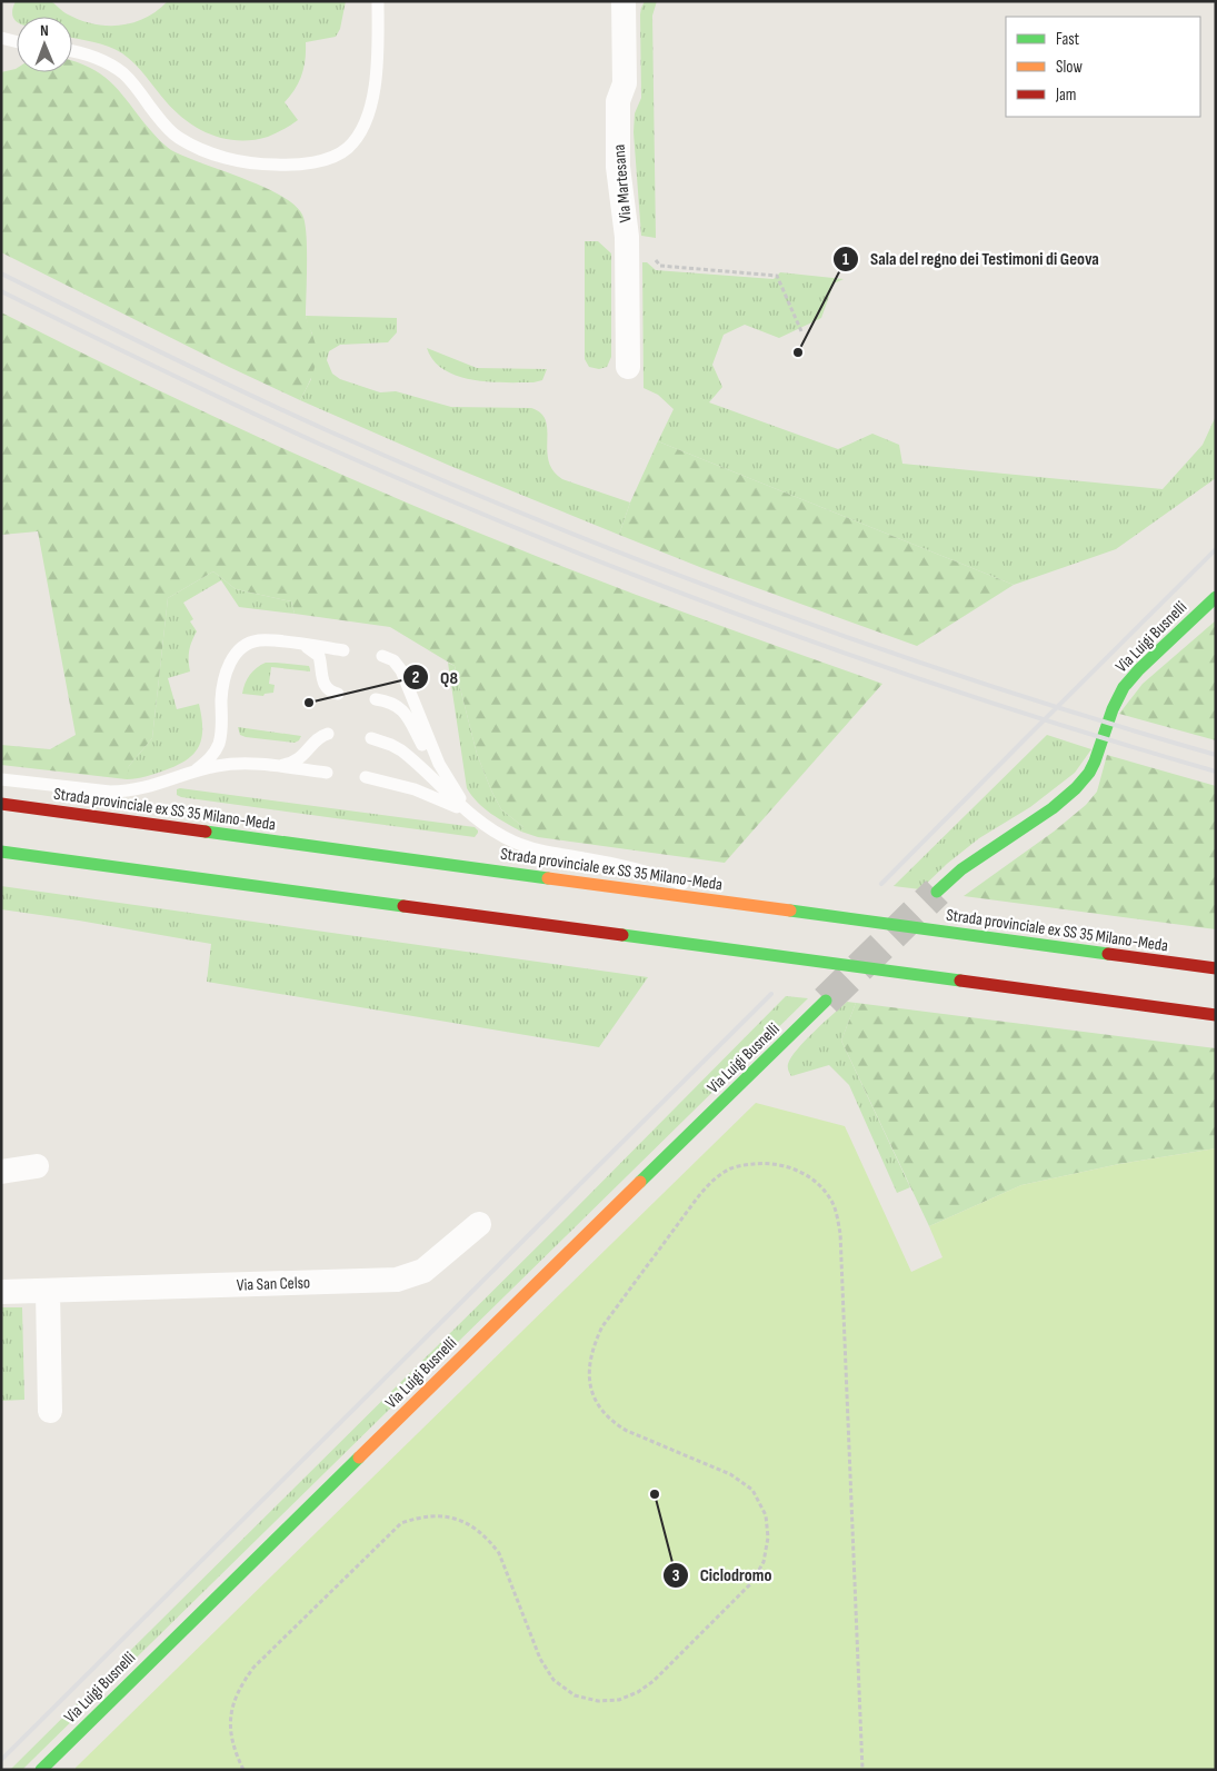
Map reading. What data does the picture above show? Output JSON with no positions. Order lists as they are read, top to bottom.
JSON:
{
  "streets": {
    "main road": ["Via Luigi Busnelli", "Strada provinciale ex SS 35 Milano-Meda"],
    "street": ["Via Martesana", "Via San Celso"]
  },
  "places": ["Sala del regno dei Testimoni di Geova", "Q8", "Ciclodromo"],
  "legend": ["Fast", "Slow", "Jam"],
  "north": "top"
}
